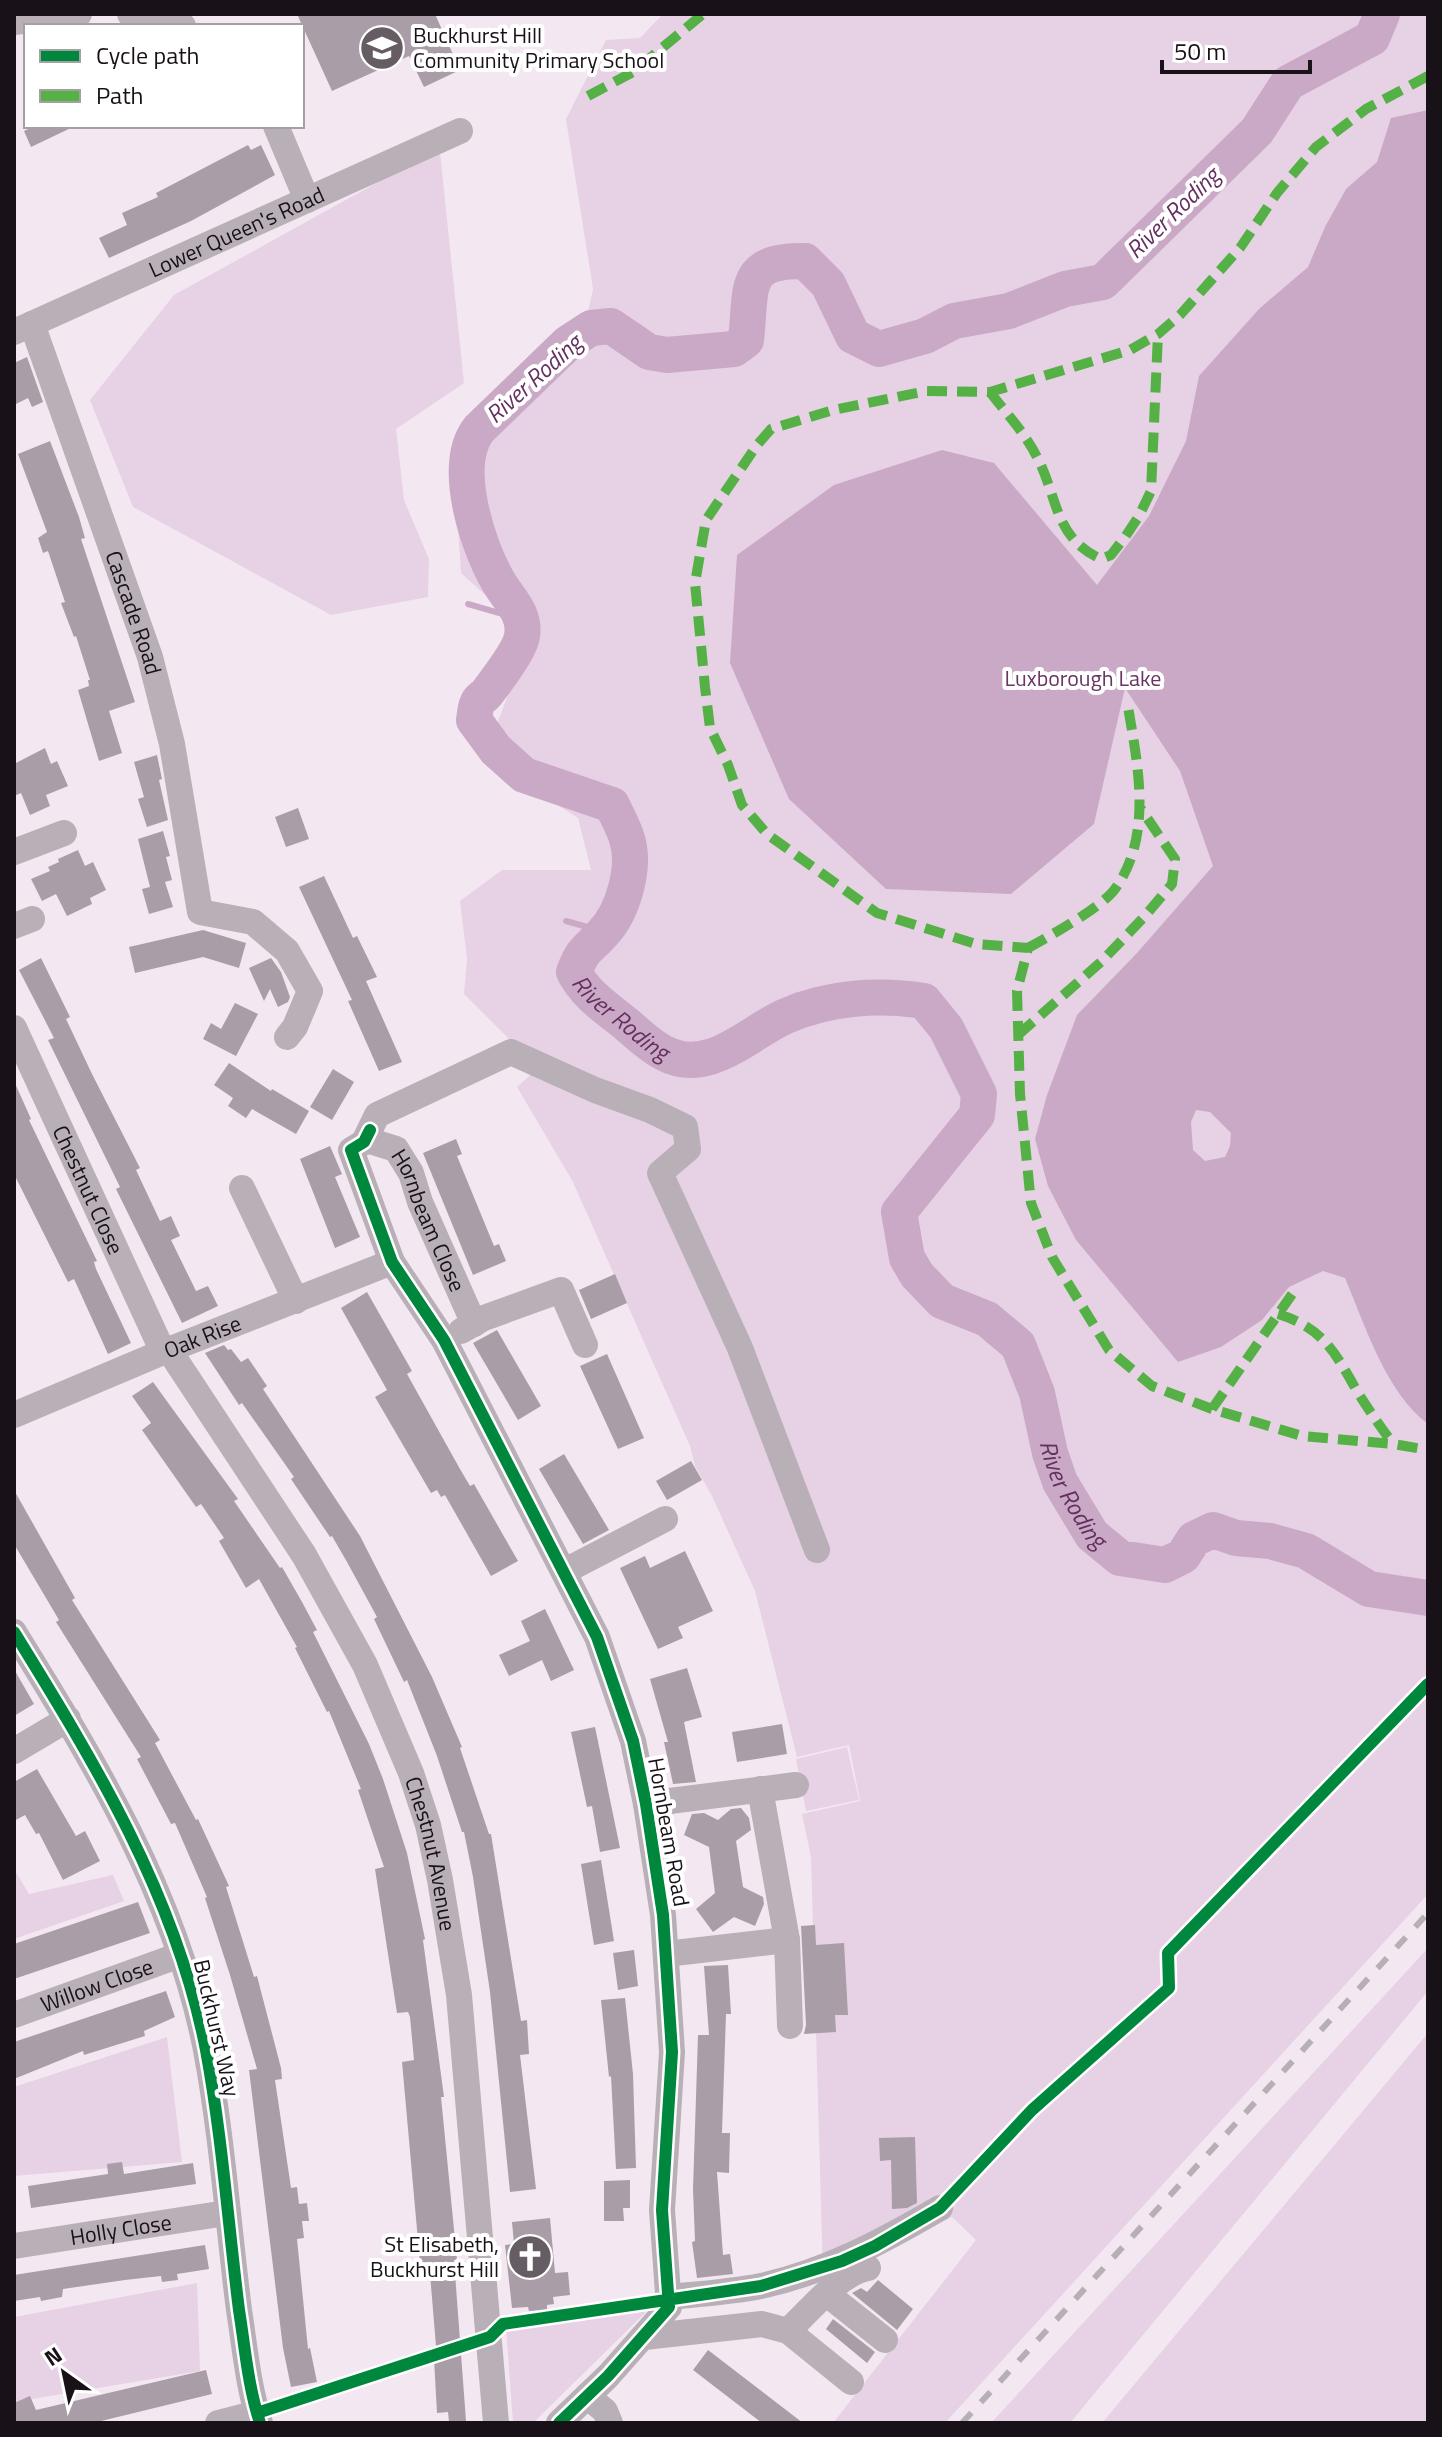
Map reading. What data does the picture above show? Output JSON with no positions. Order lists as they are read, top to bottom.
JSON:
{
  "streets": {
    "street": [
      "Lower Queen's Road",
      "Cascade Road",
      "Chestnut Close",
      "Hornbeam Close",
      "Oak Rise",
      "Hornbeam Road",
      "Chestnut Avenue",
      "Willow Close",
      "Buckhurst Way",
      "Holly Close"
    ]
  },
  "crossings": [
    ["Lower Queen's Road", "Cascade Road"],
    ["Chestnut Close", "Oak Rise"],
    ["Chestnut Close", "Chestnut Avenue"],
    ["Hornbeam Close", "Oak Rise"],
    ["Hornbeam Close", "Hornbeam Road"],
    ["Oak Rise", "Hornbeam Road"],
    ["Oak Rise", "Chestnut Avenue"],
    ["Willow Close", "Buckhurst Way"],
    ["Buckhurst Way", "Holly Close"]
  ],
  "water": ["River Roding"],
  "parks": ["Luxborough Lake"],
  "places": {
    "school or university": ["Buckhurst Hill Community Primary School"],
    "church": ["St Elisabeth, Buckhurst Hill"]
  },
  "legend": ["Cycle path", "Path"],
  "scale_bar": "50 m",
  "north": "top left"
}
